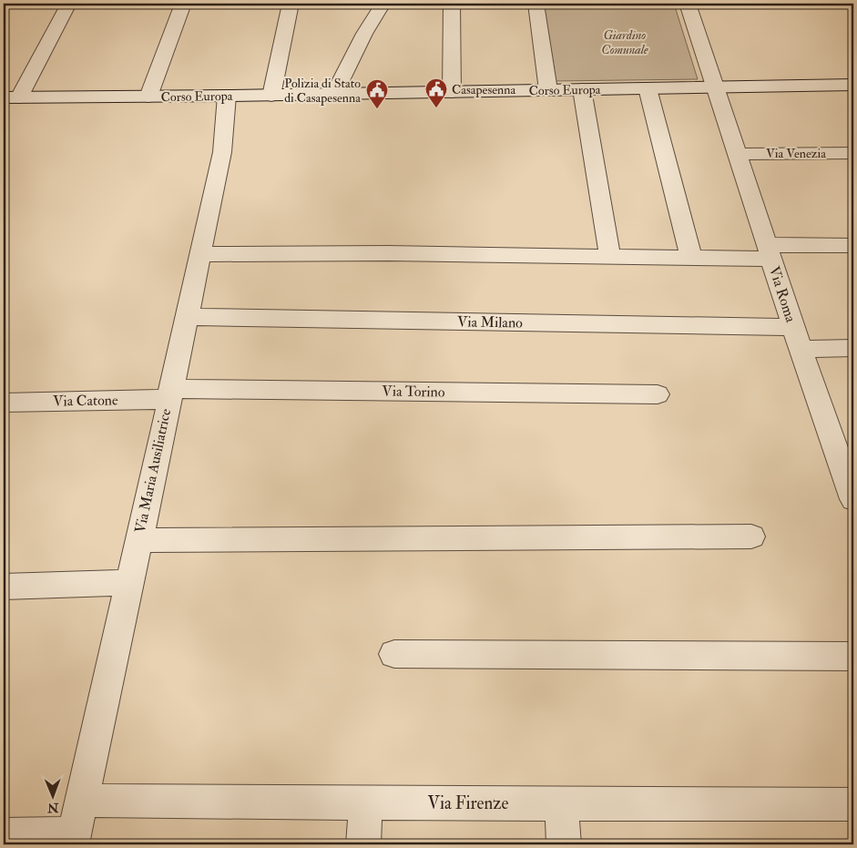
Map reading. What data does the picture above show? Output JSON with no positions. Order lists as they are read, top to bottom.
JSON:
{
  "streets": {
    "street": [
      "Corso Europa",
      "Via Venezia",
      "Via Roma",
      "Via Milano",
      "Via Torino",
      "Via Catone",
      "Via Maria Ausiliatrice",
      "Via Firenze"
    ]
  },
  "crossings": [
    ["Corso Europa", "Via Roma"],
    ["Corso Europa", "Via Maria Ausiliatrice"],
    ["Via Venezia", "Via Roma"],
    ["Via Roma", "Via Milano"],
    ["Via Milano", "Via Maria Ausiliatrice"],
    ["Via Torino", "Via Catone"],
    ["Via Torino", "Via Maria Ausiliatrice"],
    ["Via Catone", "Via Maria Ausiliatrice"],
    ["Via Maria Ausiliatrice", "Via Firenze"]
  ],
  "parks": ["Giardino Comunale"],
  "places": {
    "public building": ["Casapesenna", "Polizia di Stato di Casapesenna"]
  },
  "north": "bottom"
}
